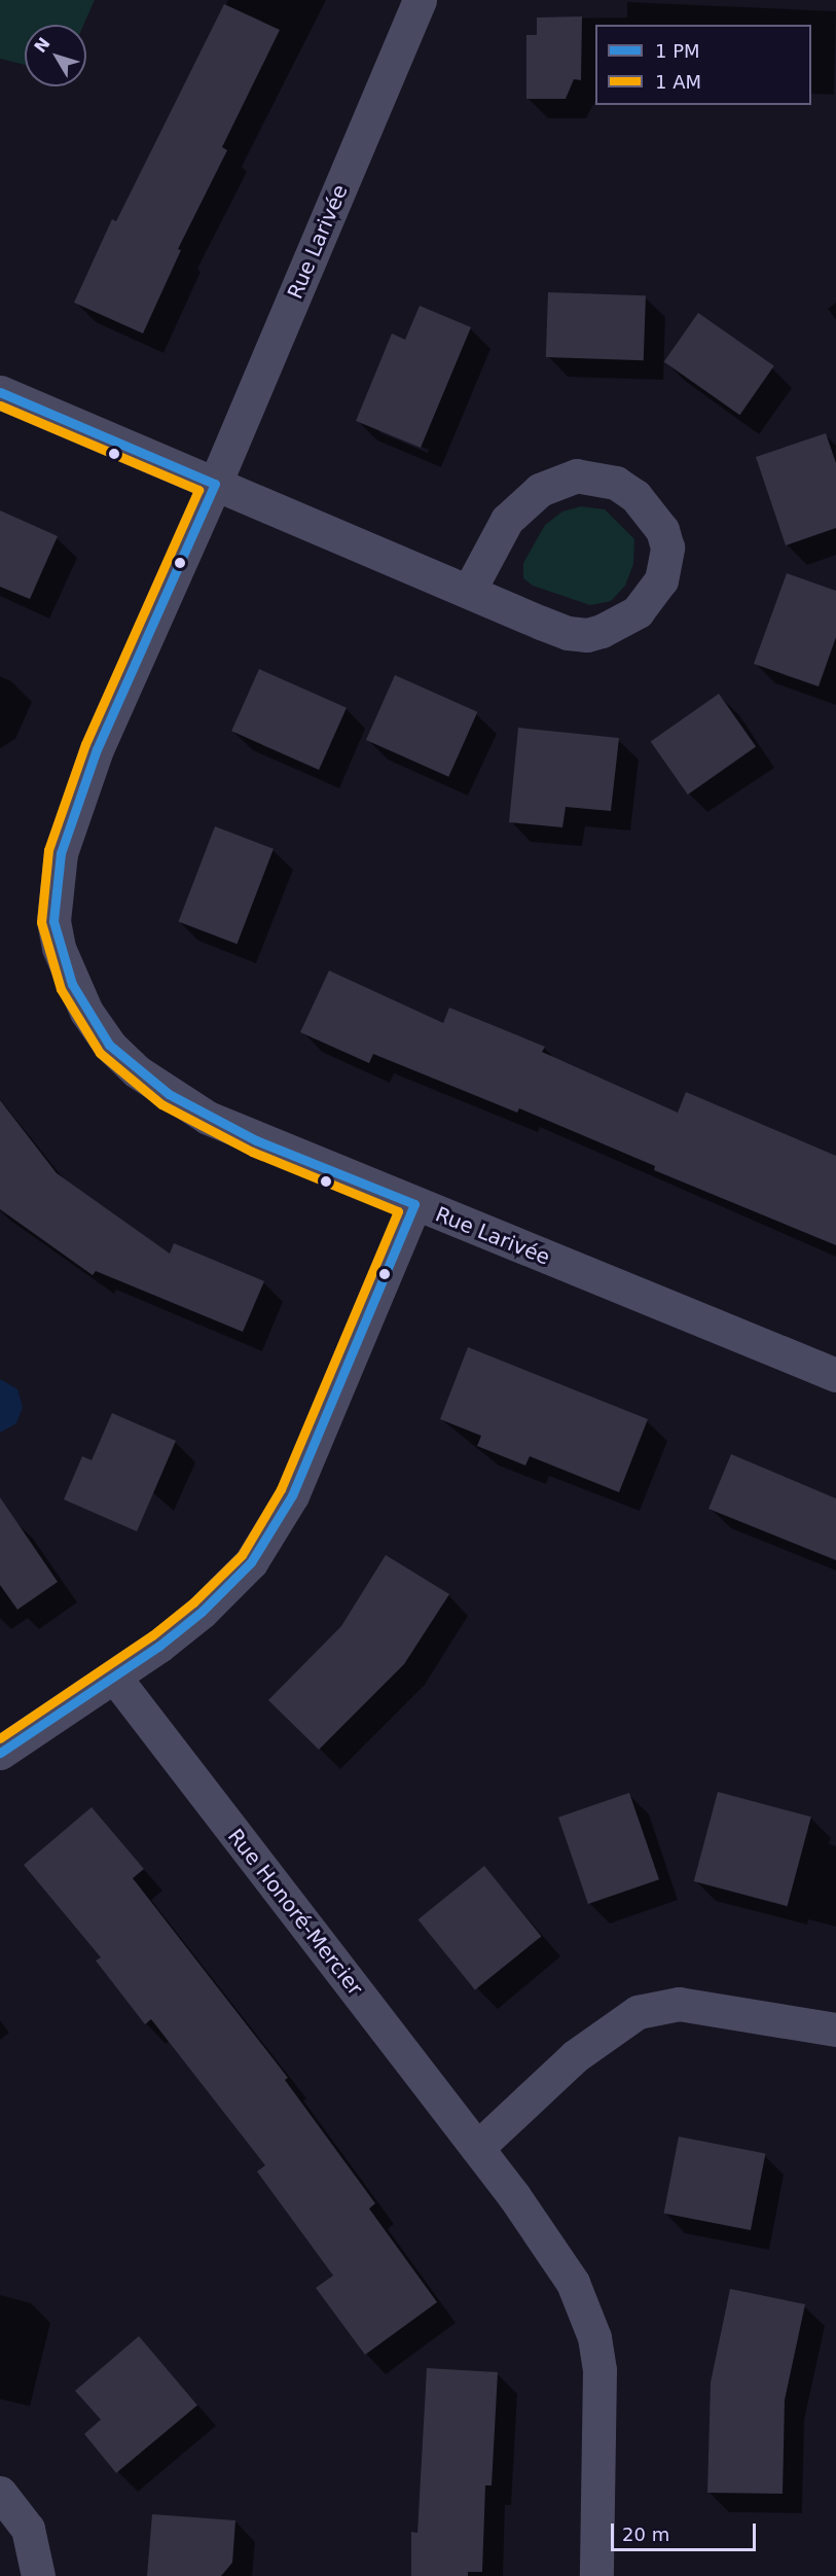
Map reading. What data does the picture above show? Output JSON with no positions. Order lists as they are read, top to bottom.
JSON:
{
  "streets": {
    "street": ["Rue Larivée", "Rue Honoré-Mercier"]
  },
  "legend": ["1 PM", "1 AM"],
  "scale_bar": "20 m",
  "north": "top left"
}
